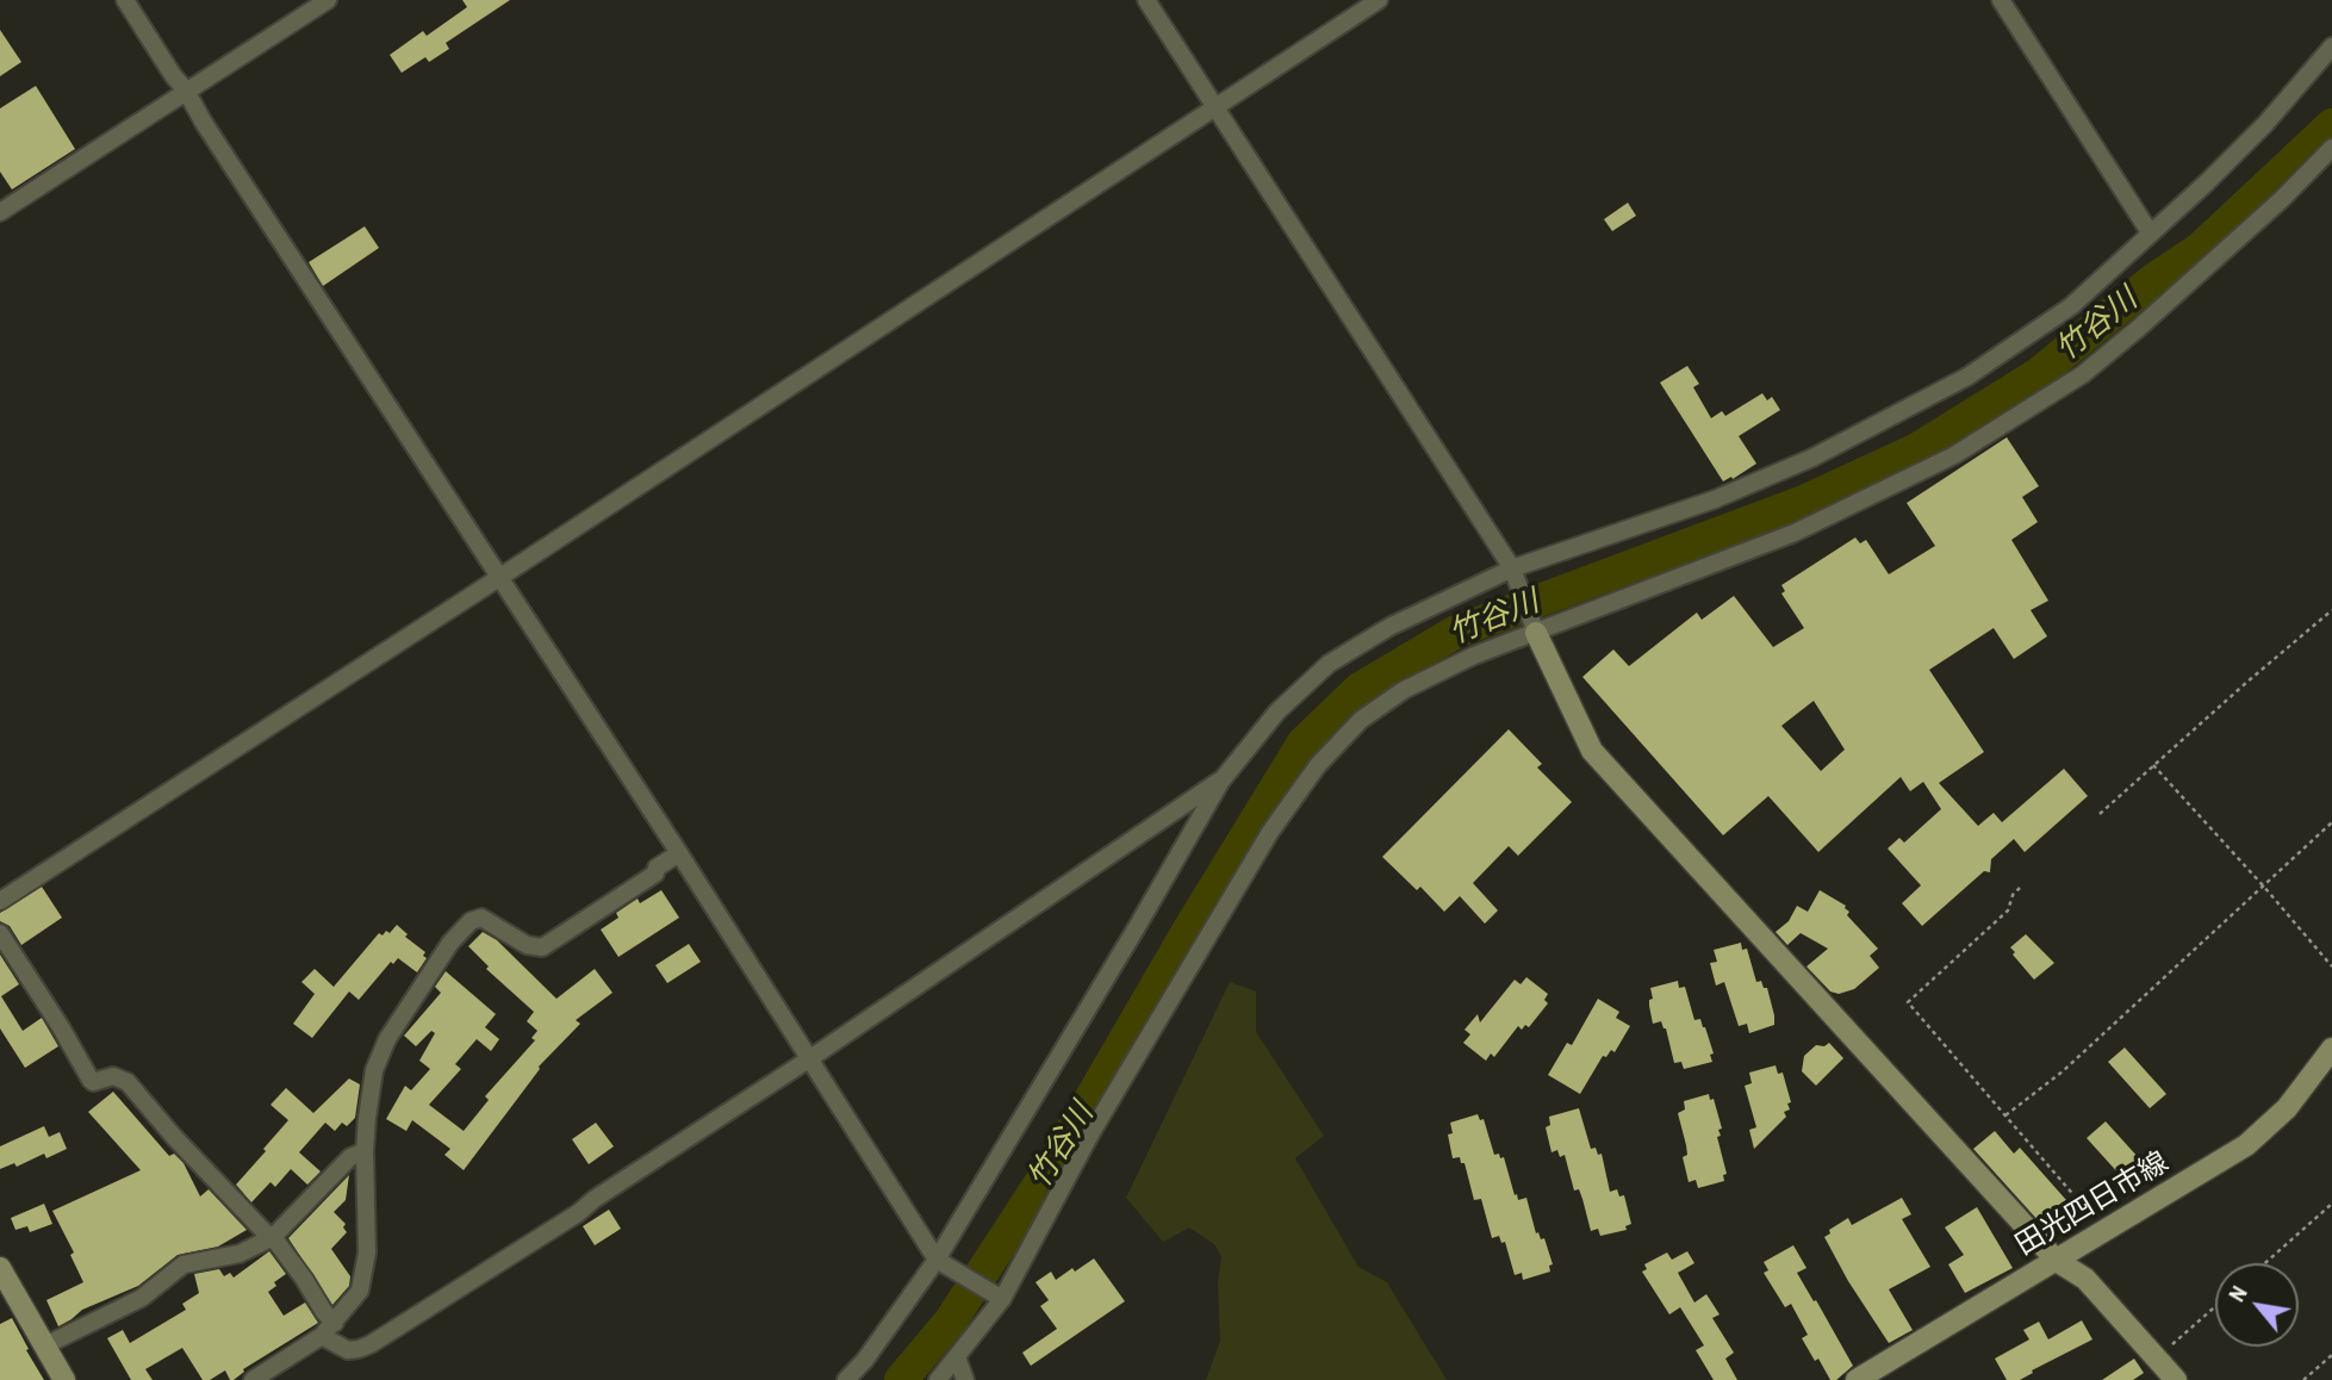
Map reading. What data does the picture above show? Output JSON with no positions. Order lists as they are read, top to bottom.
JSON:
{
  "streets": {
    "street": ["田光四日市線"]
  },
  "water": ["竹谷川"],
  "north": "top left"
}
